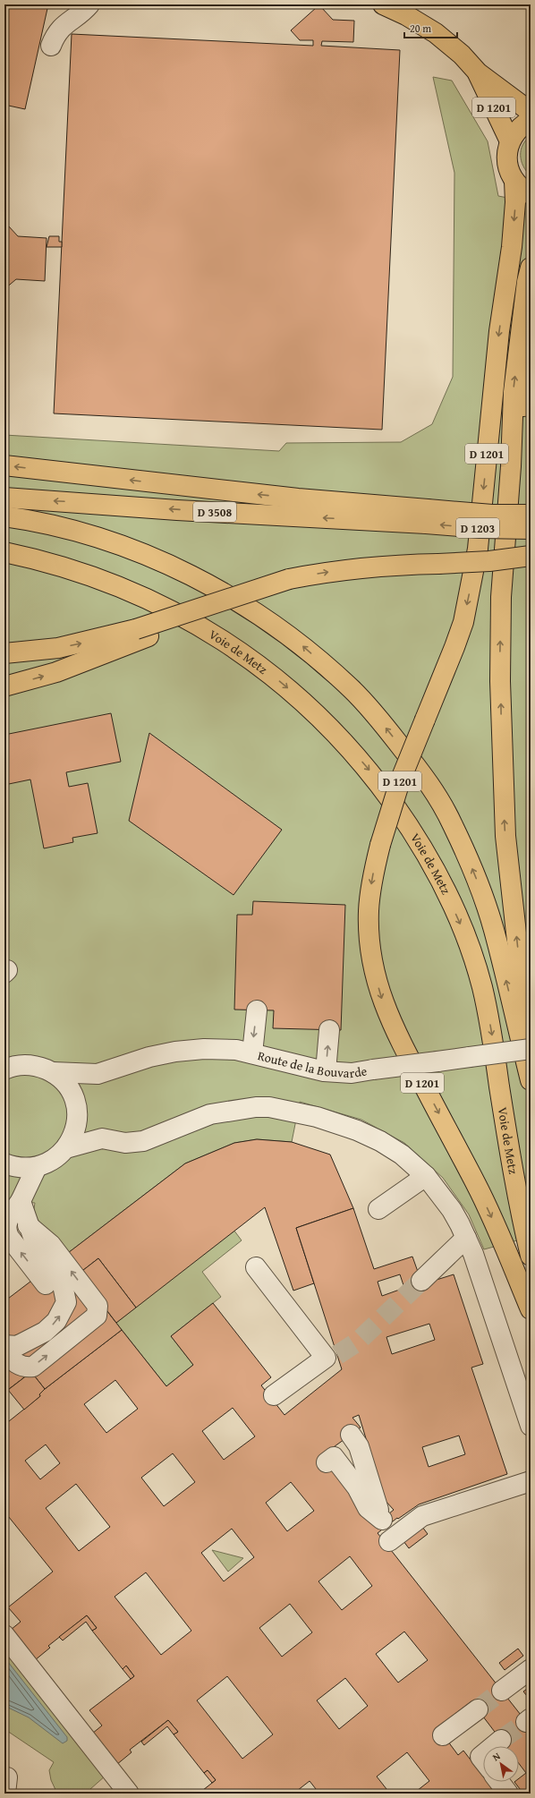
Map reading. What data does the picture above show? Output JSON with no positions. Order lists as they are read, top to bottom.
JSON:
{
  "streets": {
    "main road": [
      "D 1201",
      "D 3508",
      "D 1203",
      "Voie de Metz"
    ],
    "street": ["Route de la Bouvarde"]
  },
  "crossings": [
    ["D 3508", "D 1203"]
  ],
  "scale_bar": "20 m",
  "north": "top left"
}
